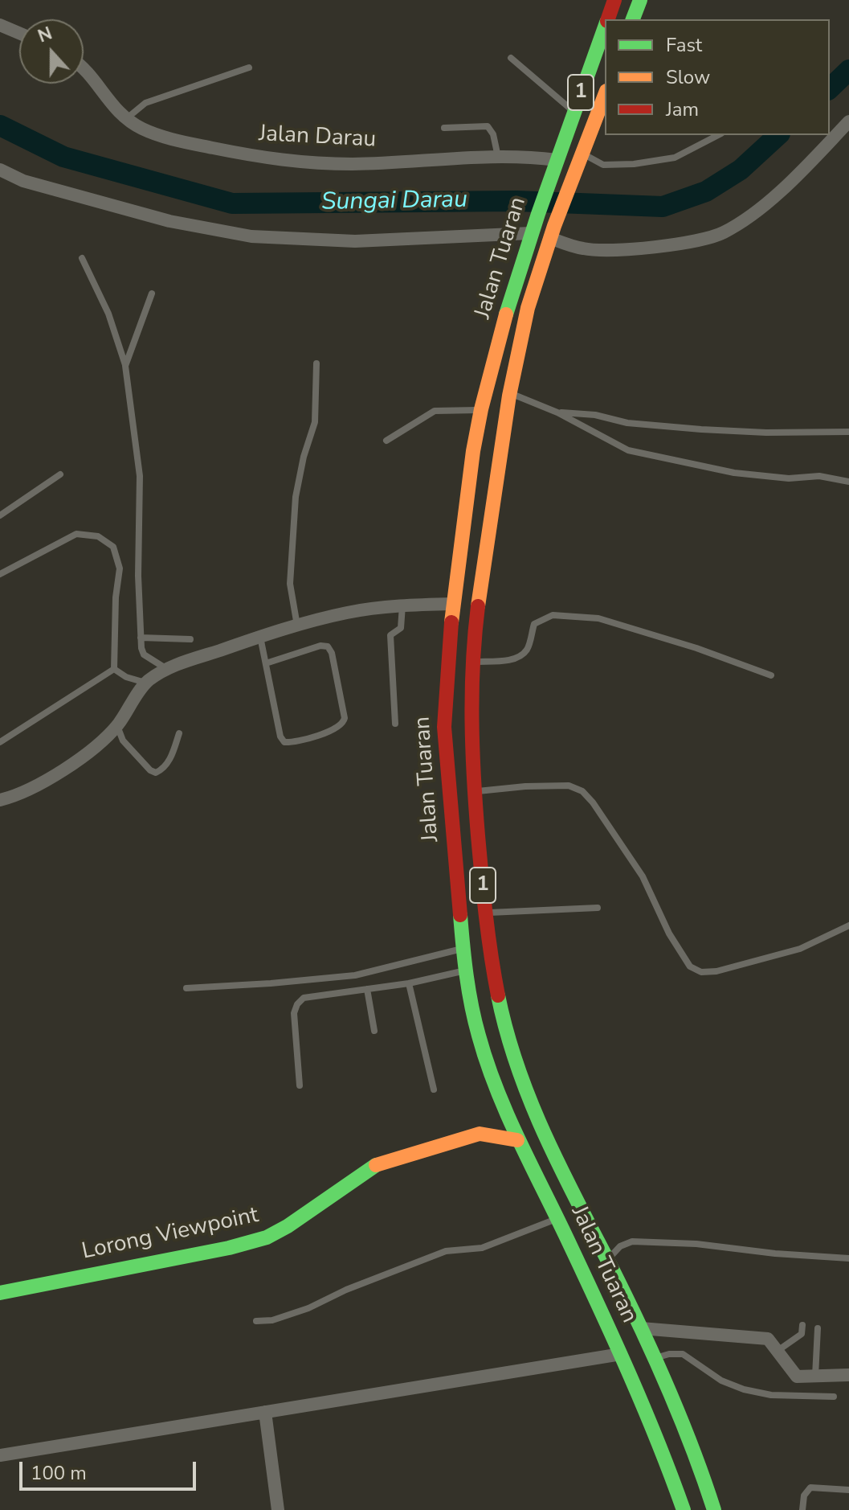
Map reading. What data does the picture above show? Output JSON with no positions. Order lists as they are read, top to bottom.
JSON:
{
  "streets": {
    "main road": ["1", "Jalan Tuaran", "Lorong Viewpoint"],
    "street": ["Jalan Darau"]
  },
  "crossings": [
    ["Jalan Darau", "Jalan Tuaran"]
  ],
  "water": ["Sungai Darau"],
  "legend": ["Fast", "Slow", "Jam"],
  "scale_bar": "100 m",
  "north": "top"
}
